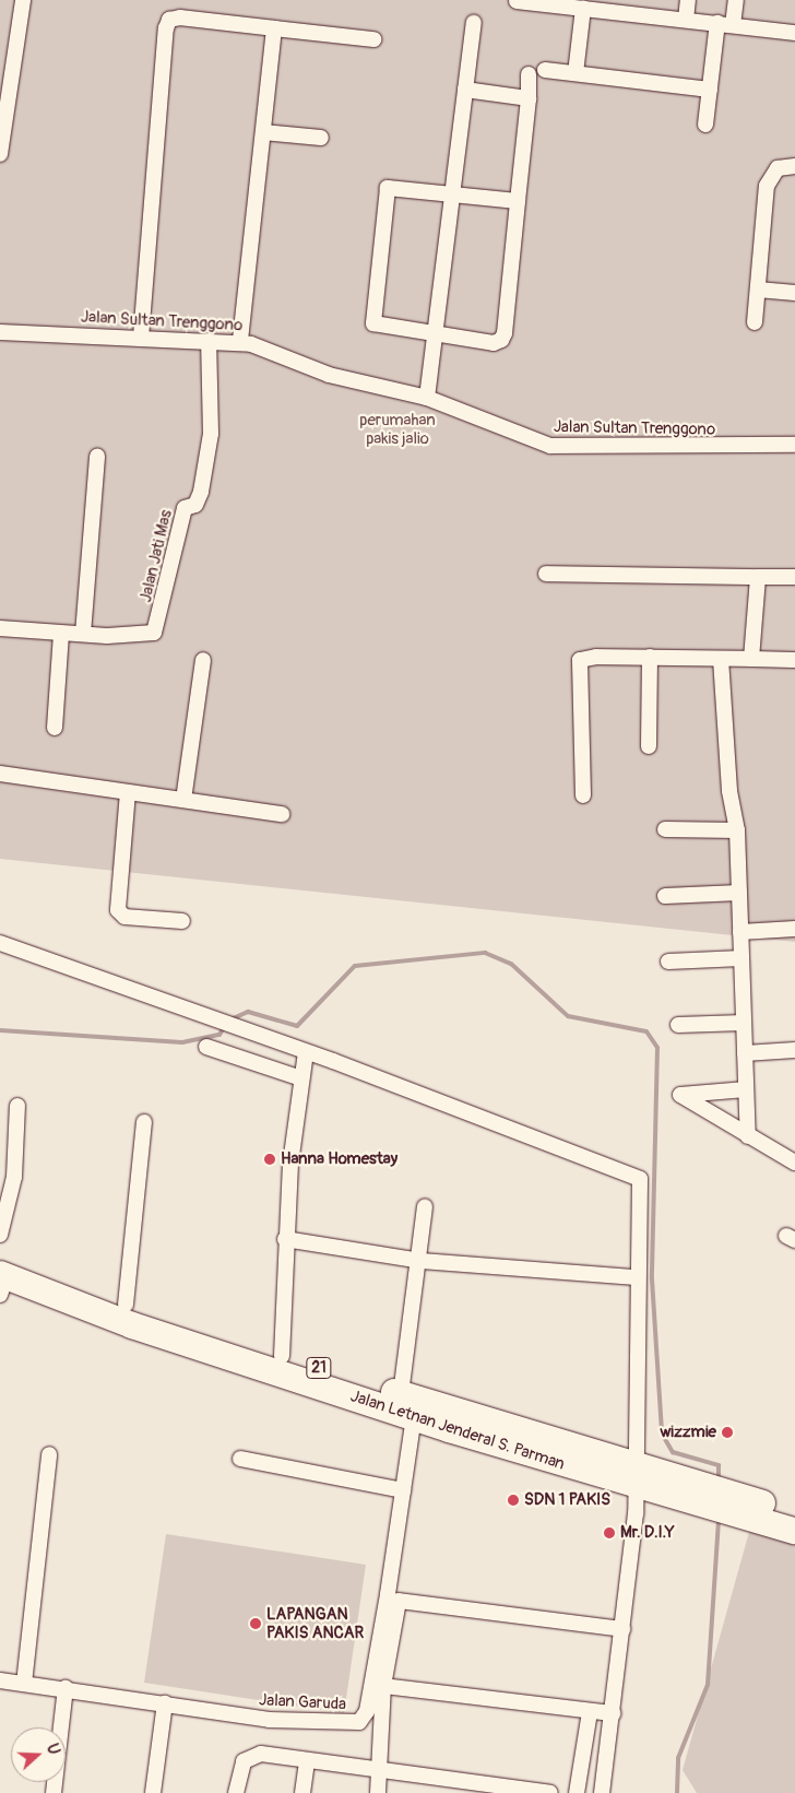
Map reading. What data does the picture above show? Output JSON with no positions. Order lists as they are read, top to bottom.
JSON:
{
  "streets": {
    "highway": ["21", "Jalan Letnan Jenderal S. Parman"],
    "street": ["Jalan Sultan Trenggono", "Jalan Jati Mas", "Jalan Garuda"]
  },
  "crossings": [
    ["Jalan Sultan Trenggono", "Jalan Jati Mas"],
    ["Jalan Letnan Jenderal S. Parman", "Jalan Garuda"]
  ],
  "parks": ["perumahan pakis jalio"],
  "places": [
    "Hanna Homestay",
    "wizzmie",
    "SDN 1 PAKIS",
    "Mr. D.I.Y",
    "LAPANGAN PAKIS ANCAR"
  ],
  "north": "right"
}
